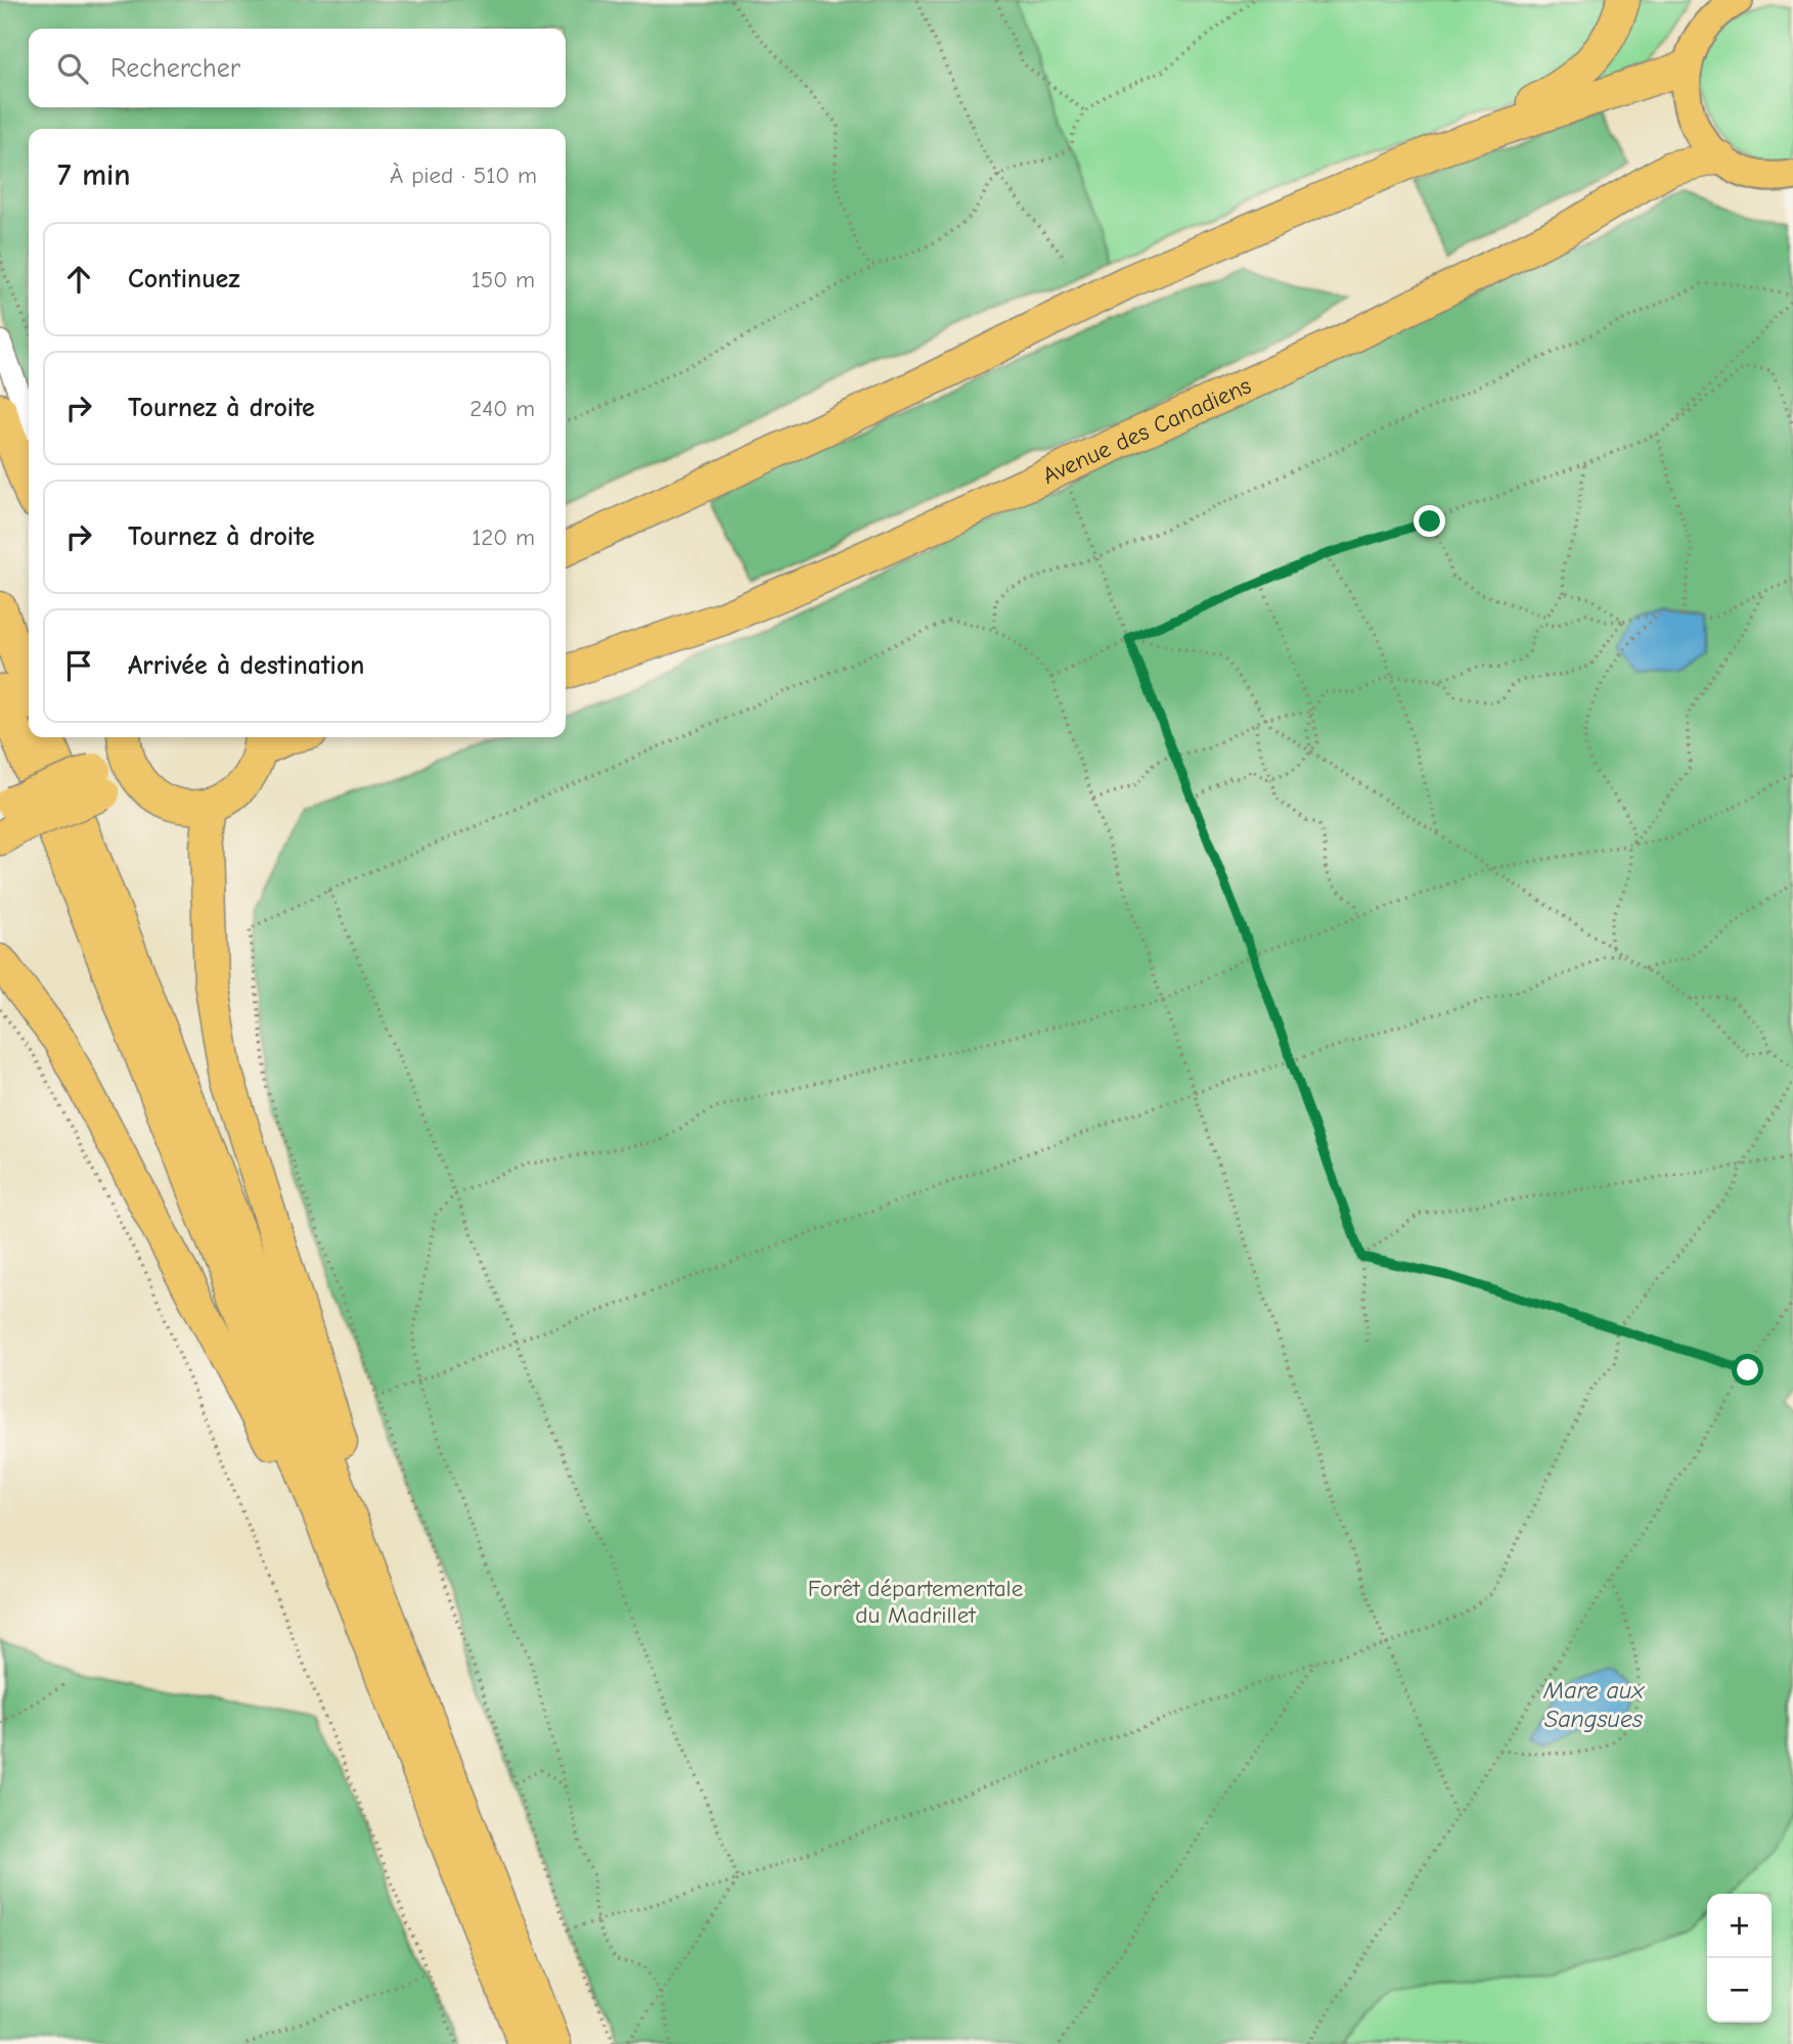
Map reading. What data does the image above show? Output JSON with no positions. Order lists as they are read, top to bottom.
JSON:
{
  "streets": {
    "highway": ["Avenue des Canadiens"]
  },
  "water": ["Mare aux Sangsues"],
  "parks": ["Forêt départementale du Madrillet"],
  "page": {
    "search": "Rechercher",
    "heading": ["7 min", "À pied · 510 m"],
    "list": [
      ["Continuez", "150 m"],
      ["Tournez à droite", "240 m"],
      ["Tournez à droite", "120 m"],
      "Arrivée à destination"
    ],
    "map_buttons": ["+", "−"]
  }
}
